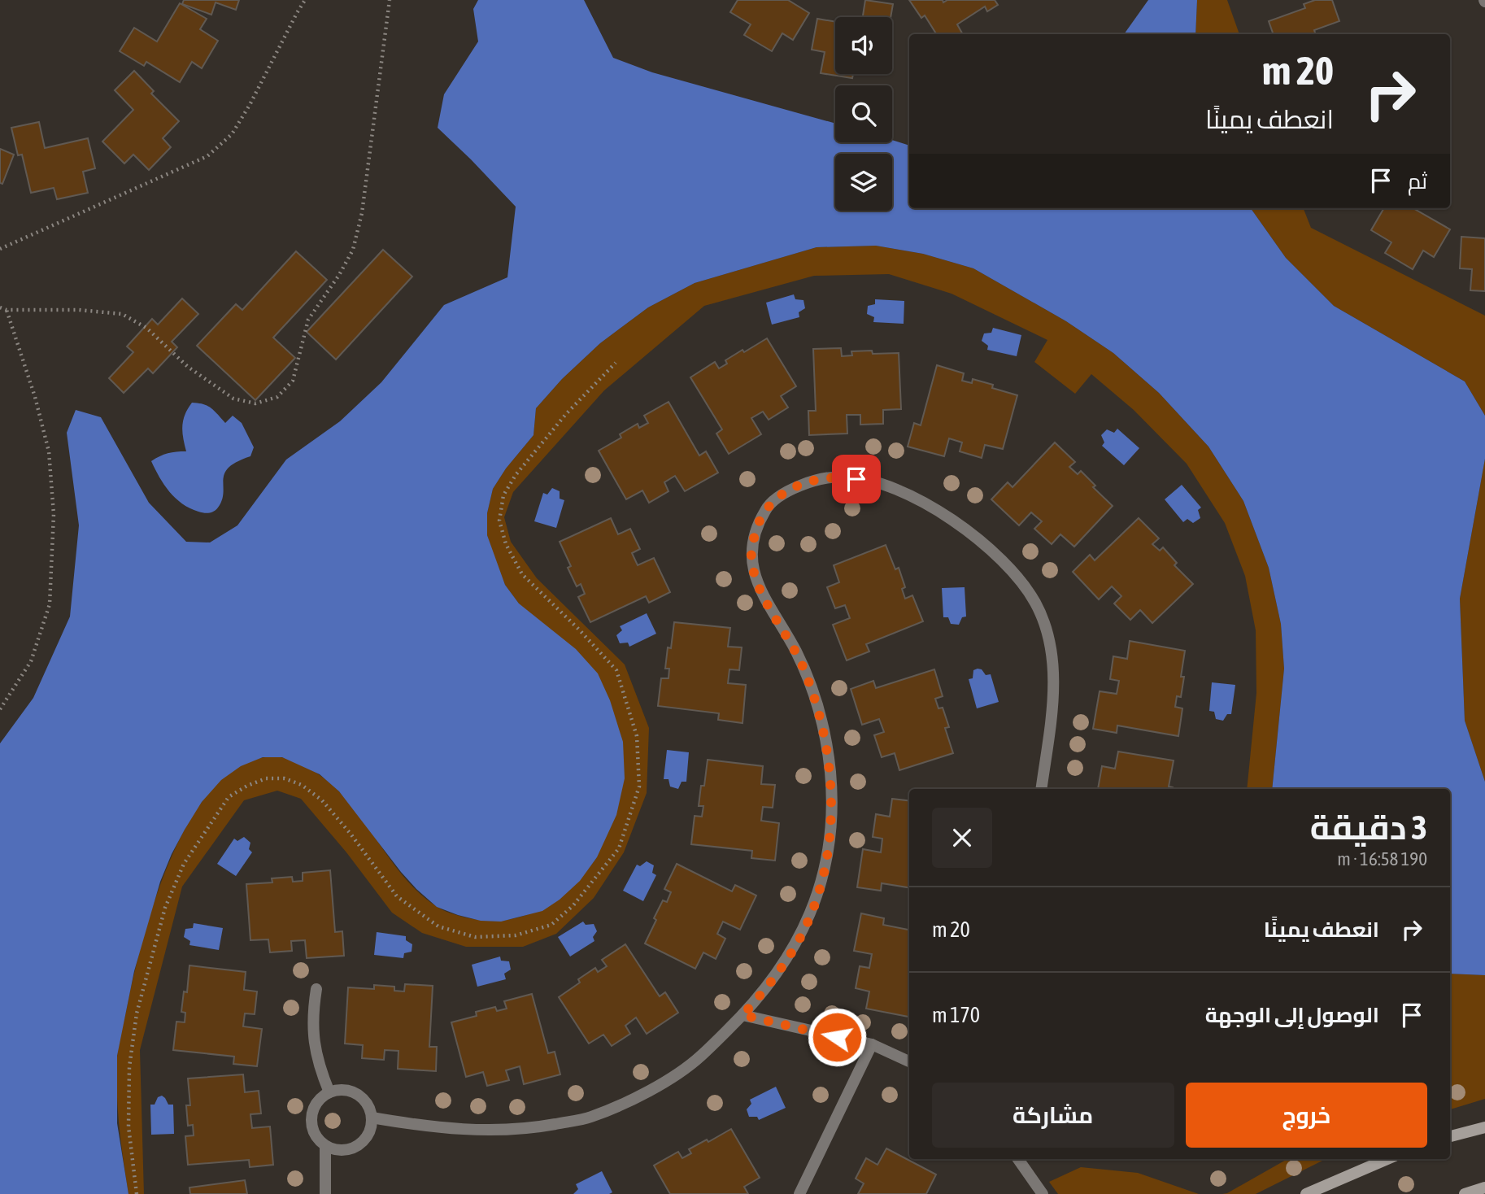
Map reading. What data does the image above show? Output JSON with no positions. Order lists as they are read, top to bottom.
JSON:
{
  "page": {
    "turn": ["20 m", "انعطف يمينًا"],
    "then": "ثم",
    "heading": ["3 دقيقة", "190 m · 16:58"],
    "list": [
      {
        "name": "انعطف يمينًا",
        "value": "20 m"
      },
      {
        "name": "الوصول إلى الوجهة",
        "value": "170 m"
      }
    ],
    "buttons": ["خروج", "مشاركة"]
  }
}
